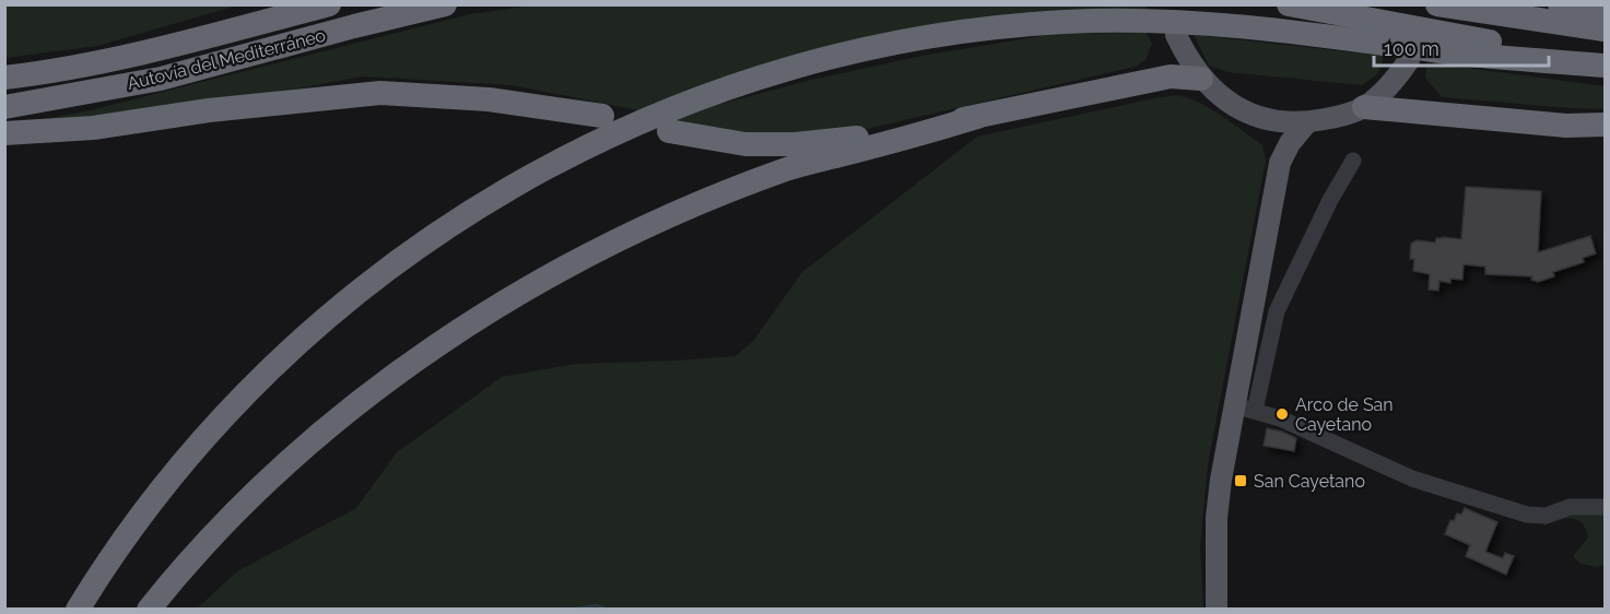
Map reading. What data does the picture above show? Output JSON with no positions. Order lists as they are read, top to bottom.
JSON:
{
  "streets": {
    "highway": ["Autovía del Mediterráneo"]
  },
  "places": {
    "other": ["Arco de San Cayetano"],
    "transit": ["San Cayetano"]
  },
  "scale_bar": "100 m"
}
